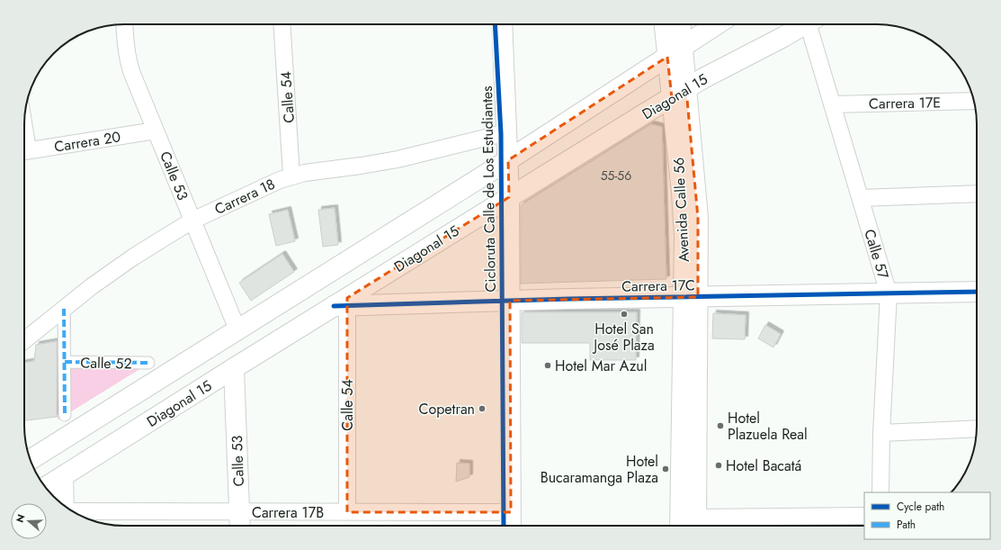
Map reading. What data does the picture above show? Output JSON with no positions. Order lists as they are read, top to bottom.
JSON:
{
  "streets": {
    "main road": [
      "Diagonal 15",
      "Calle 53",
      "Avenida Calle 56",
      "Carrera 17C"
    ],
    "street": [
      "Calle 54",
      "Carrera 17E",
      "Carrera 20",
      "Carrera 18",
      "Calle 57",
      "Calle 52",
      "Carrera 17B"
    ],
    "cycle path": ["Cicloruta Calle de Los Estudiantes"]
  },
  "crossings": [
    ["Diagonal 15", "Calle 54"],
    ["Diagonal 15", "Calle 53"],
    ["Diagonal 15", "Avenida Calle 56"],
    ["Diagonal 15", "Carrera 17C"],
    ["Calle 54", "Carrera 18"],
    ["Calle 54", "Carrera 17C"],
    ["Calle 54", "Carrera 17B"],
    ["Carrera 17E", "Calle 57"],
    ["Carrera 20", "Calle 53"],
    ["Calle 53", "Carrera 18"],
    ["Calle 53", "Carrera 17B"],
    ["Carrera 18", "Calle 52"],
    ["Avenida Calle 56", "Carrera 17C"],
    ["Calle 57", "Carrera 17C"]
  ],
  "places": [
    "Hotel San José Plaza",
    "Hotel Mar Azul",
    "Copetran",
    "Hotel Plazuela Real",
    "Hotel Bacatá",
    "Hotel Bucaramanga Plaza"
  ],
  "house_numbers": ["55-56"],
  "legend": ["Cycle path", "Path"],
  "north": "left"
}
